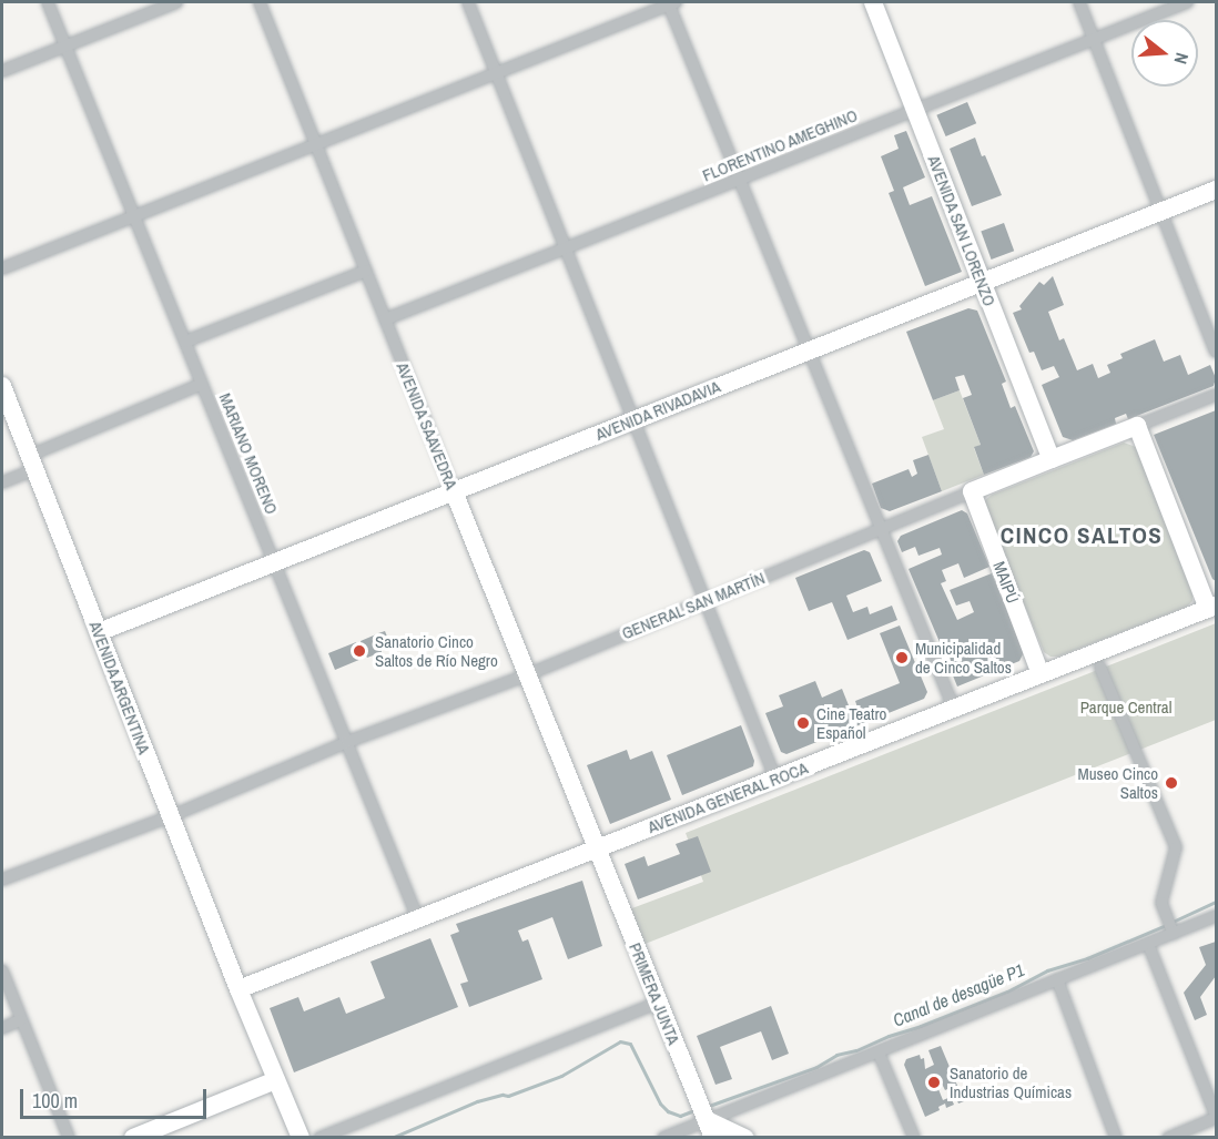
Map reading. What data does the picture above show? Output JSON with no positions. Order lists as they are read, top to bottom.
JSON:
{
  "streets": {
    "main road": [
      "AVENIDA SAN LORENZO",
      "AVENIDA RIVADAVIA",
      "AVENIDA SAAVEDRA",
      "MAIPÚ",
      "GENERAL SAN MARTÍN",
      "AVENIDA ARGENTINA",
      "AVENIDA GENERAL ROCA",
      "PRIMERA JUNTA"
    ],
    "street": ["FLORENTINO AMEGHINO", "MARIANO MORENO"]
  },
  "crossings": [
    ["FLORENTINO AMEGHINO", "AVENIDA SAN LORENZO"],
    ["FLORENTINO AMEGHINO", "AVENIDA SAAVEDRA"],
    ["AVENIDA SAN LORENZO", "AVENIDA RIVADAVIA"],
    ["AVENIDA SAN LORENZO", "GENERAL SAN MARTÍN"],
    ["AVENIDA RIVADAVIA", "AVENIDA SAAVEDRA"],
    ["AVENIDA RIVADAVIA", "MARIANO MORENO"],
    ["AVENIDA RIVADAVIA", "AVENIDA ARGENTINA"],
    ["AVENIDA SAAVEDRA", "GENERAL SAN MARTÍN"],
    ["AVENIDA SAAVEDRA", "AVENIDA GENERAL ROCA"],
    ["AVENIDA SAAVEDRA", "PRIMERA JUNTA"],
    ["MARIANO MORENO", "GENERAL SAN MARTÍN"],
    ["MARIANO MORENO", "AVENIDA GENERAL ROCA"],
    ["MAIPÚ", "GENERAL SAN MARTÍN"],
    ["MAIPÚ", "AVENIDA GENERAL ROCA"],
    ["GENERAL SAN MARTÍN", "AVENIDA ARGENTINA"],
    ["AVENIDA ARGENTINA", "AVENIDA GENERAL ROCA"],
    ["AVENIDA GENERAL ROCA", "PRIMERA JUNTA"]
  ],
  "districts": ["CINCO SALTOS"],
  "water": ["Canal de desagüe P1"],
  "parks": ["Parque Central"],
  "places": [
    "Sanatorio Cinco Saltos de Río Negro",
    "Municipalidad de Cinco Saltos",
    "Cine Teatro Español",
    "Museo Cinco Saltos",
    "Sanatorio de Industrias Químicas"
  ],
  "scale_bar": "100 m",
  "north": "right"
}
